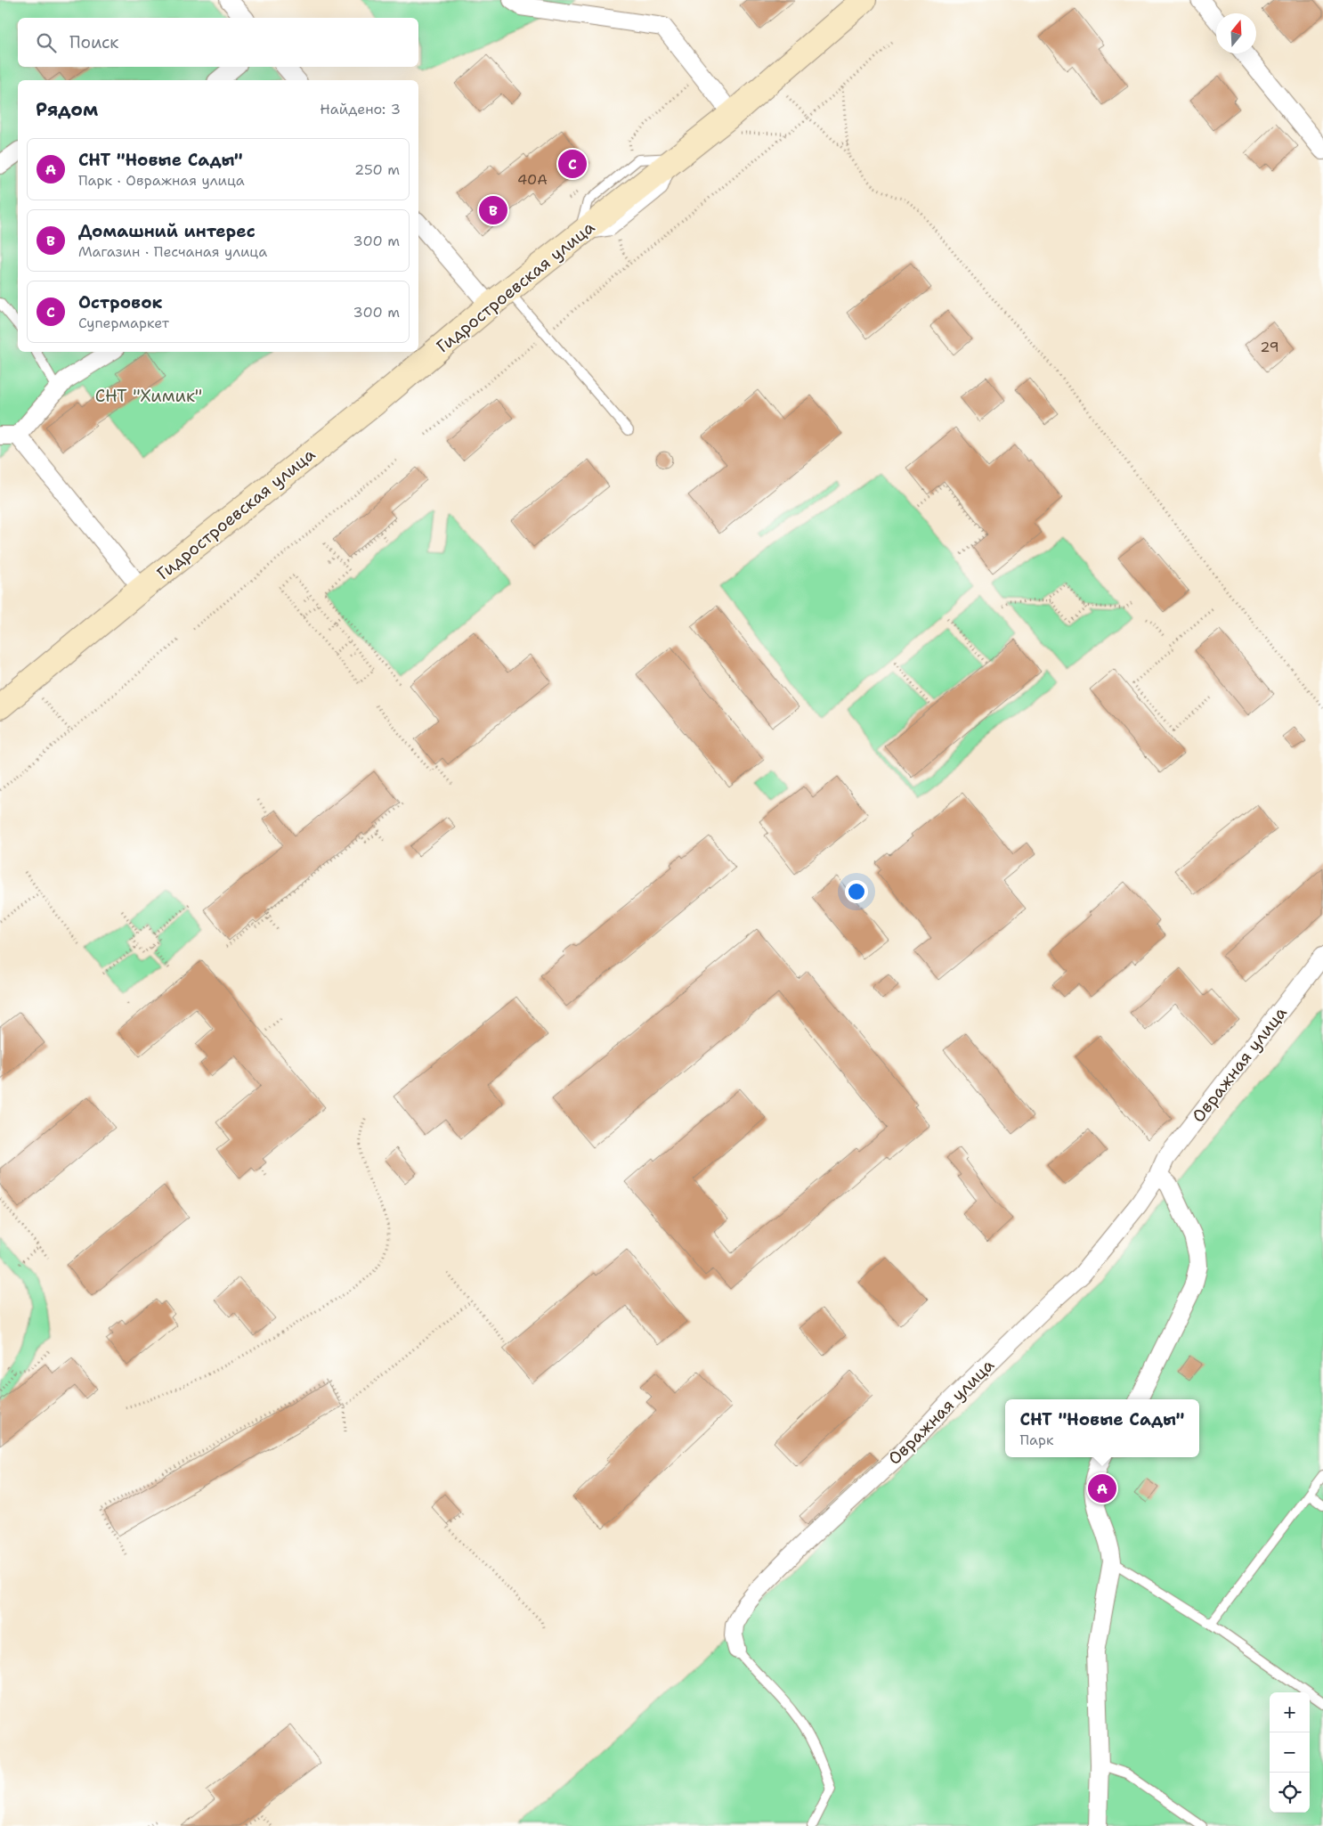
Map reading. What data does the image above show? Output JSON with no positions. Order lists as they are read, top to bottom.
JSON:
{
  "streets": {
    "street": ["Гидростроевская улица", "Овражная улица"]
  },
  "parks": ["СНТ \"Химик\""],
  "house_numbers": ["40А", "29"],
  "north": "top",
  "page": {
    "search": "Поиск",
    "heading": ["Рядом", "Найдено: 3"],
    "list": [
      {
        "mark": "A",
        "name": "СНТ \"Новые Сады\"",
        "note": "Парк · Овражная улица",
        "value": "250 m"
      },
      {
        "mark": "B",
        "name": "Домашний интерес",
        "note": "Магазин · Песчаная улица",
        "value": "300 m"
      },
      {
        "mark": "C",
        "name": "Островок",
        "note": "Супермаркет",
        "value": "300 m"
      }
    ],
    "pins": ["C", "B", "A"],
    "popup": ["СНТ \"Новые Сады\"", "Парк"],
    "map_buttons": ["+", "−"]
  }
}
